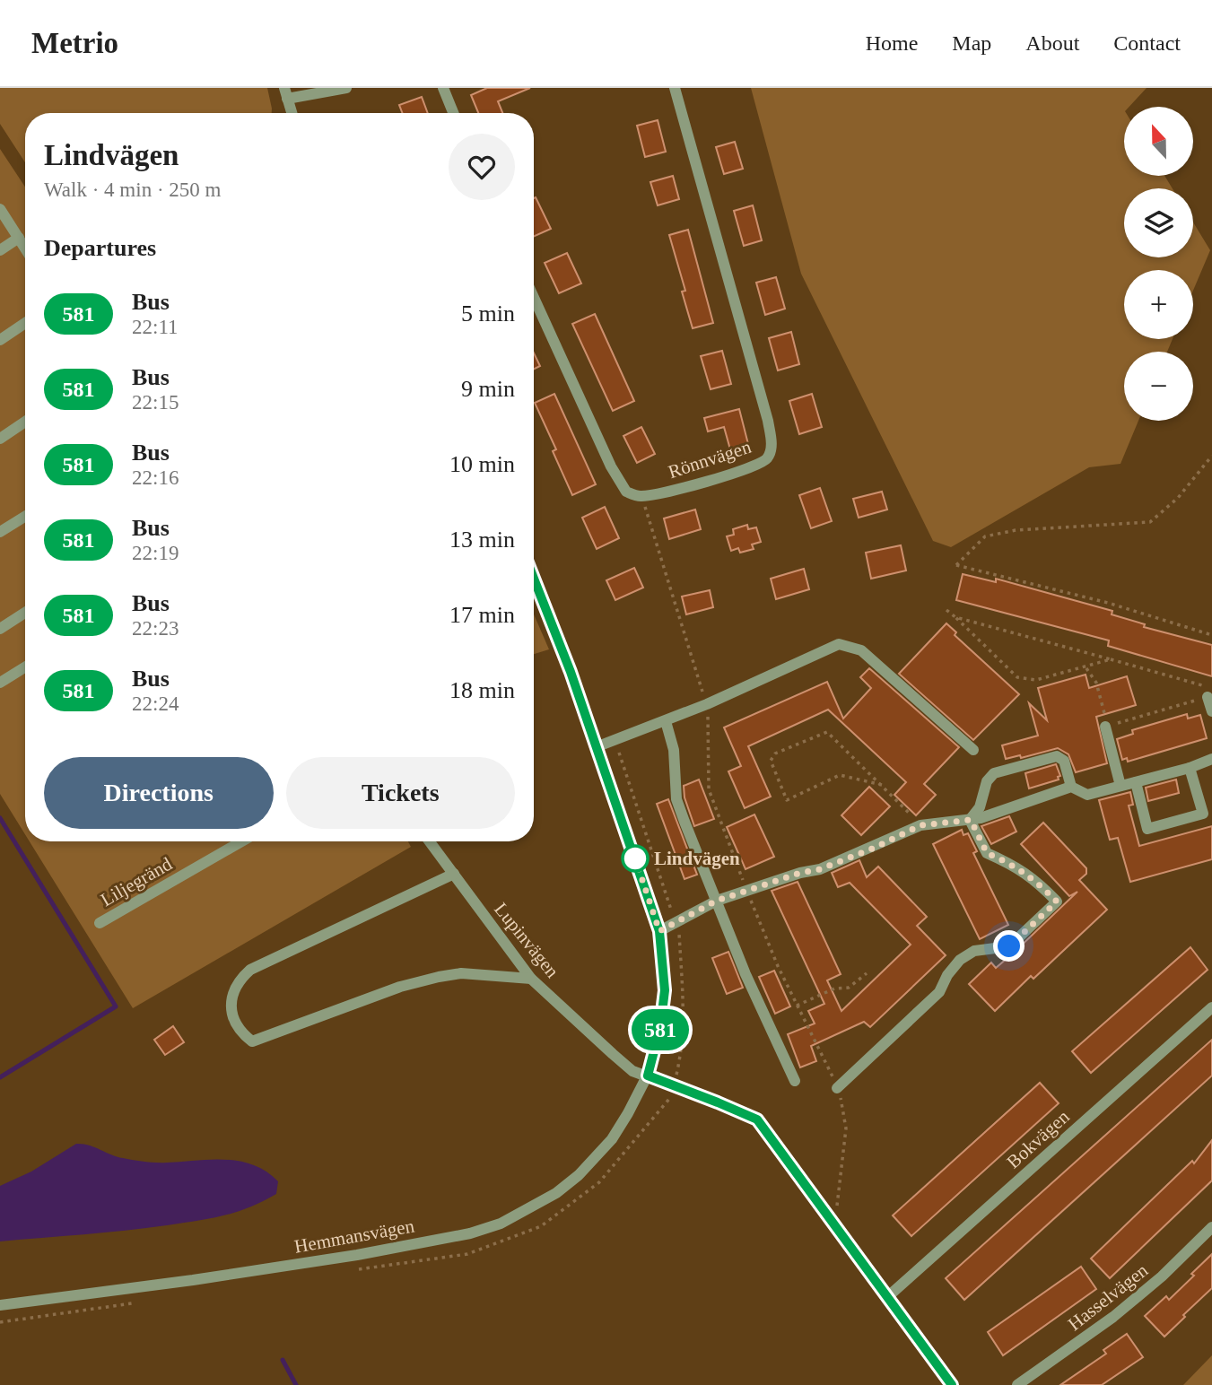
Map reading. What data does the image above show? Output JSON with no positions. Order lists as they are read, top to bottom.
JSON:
{
  "streets": {
    "street": [
      "Rönnvägen",
      "Liljegränd",
      "Lupinvägen",
      "Bokvägen",
      "Hemmansvägen",
      "Hasselvägen"
    ]
  },
  "crossings": [
    ["Lupinvägen", "Bokvägen"],
    ["Lupinvägen", "Hemmansvägen"]
  ],
  "places": ["Lindvägen"],
  "lines": ["bus line 581"],
  "north": "top",
  "page": {
    "header": "Metrio",
    "nav": [
      "Home",
      "Map",
      "About",
      "Contact"
    ],
    "on_map": "581",
    "map_buttons": ["+", "−"],
    "heading": [
      ["Lindvägen", "Walk · 4 min · 250 m"],
      "Departures"
    ],
    "list": [
      {
        "mark": "581",
        "name": "Bus",
        "note": "22:11",
        "value": "5 min"
      },
      {
        "mark": "581",
        "name": "Bus",
        "note": "22:15",
        "value": "9 min"
      },
      {
        "mark": "581",
        "name": "Bus",
        "note": "22:16",
        "value": "10 min"
      },
      {
        "mark": "581",
        "name": "Bus",
        "note": "22:19",
        "value": "13 min"
      },
      {
        "mark": "581",
        "name": "Bus",
        "note": "22:23",
        "value": "17 min"
      },
      {
        "mark": "581",
        "name": "Bus",
        "note": "22:24",
        "value": "18 min"
      }
    ],
    "buttons": ["Directions", "Tickets"]
  }
}
